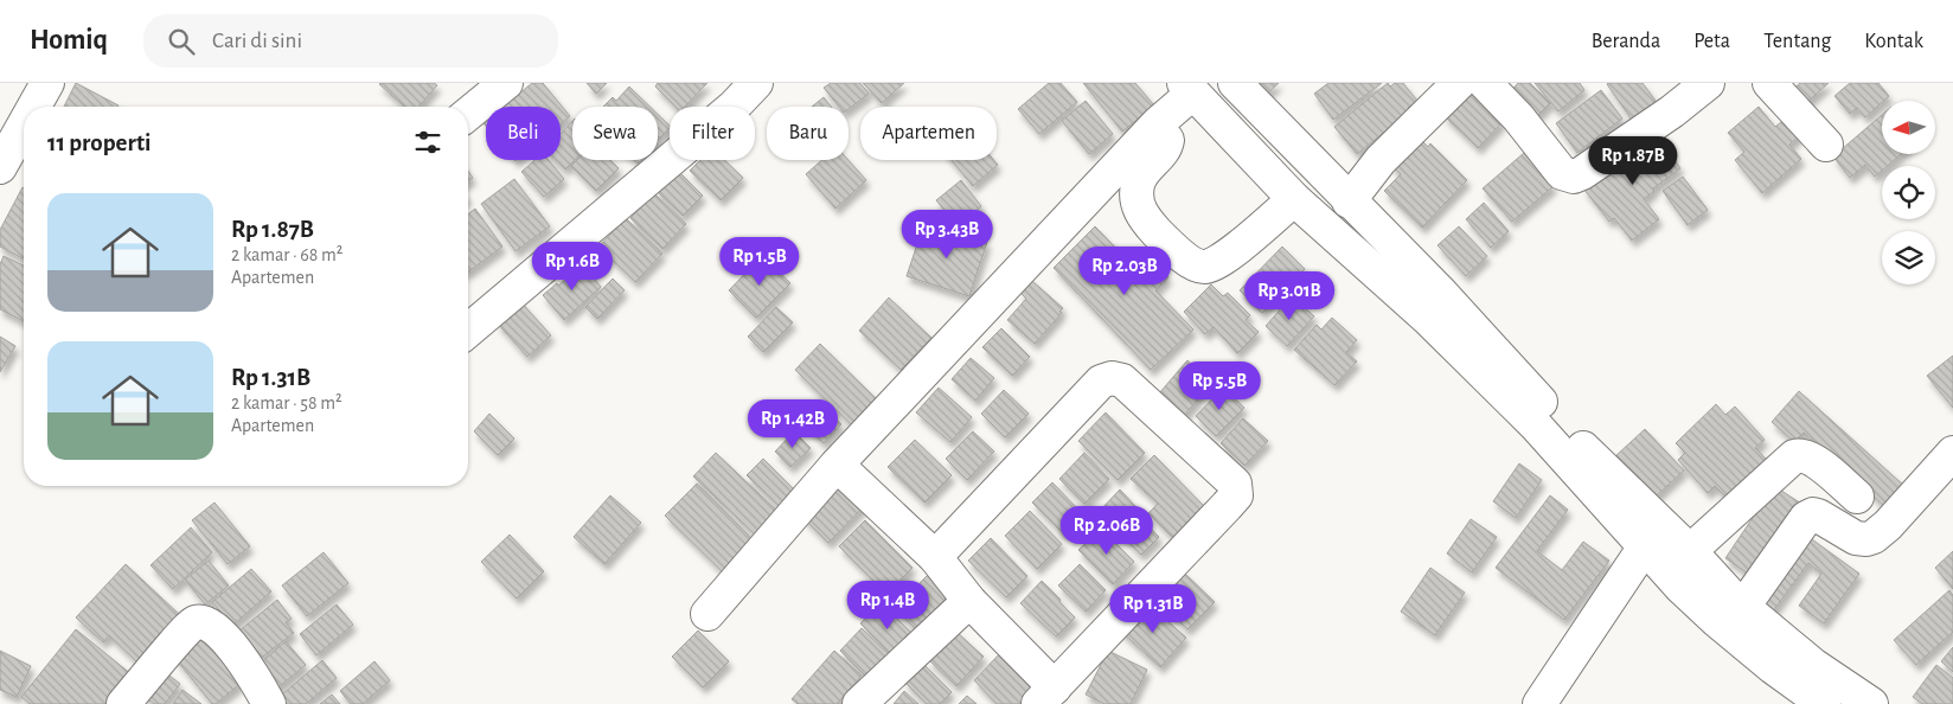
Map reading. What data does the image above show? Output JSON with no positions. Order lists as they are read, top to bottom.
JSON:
{
  "north": "left",
  "page": {
    "header": "Homiq",
    "search": "Cari di sini",
    "nav": [
      "Beranda",
      "Peta",
      "Tentang",
      "Kontak"
    ],
    "chip": [
      "Beli",
      "Sewa",
      "Filter",
      "Baru",
      "Apartemen"
    ],
    "heading": "11 properti",
    "price": [
      "Rp 1.87B",
      "Rp 3.43B",
      "Rp 1.5B",
      "Rp 1.6B",
      "Rp 2.03B",
      "Rp 3.01B",
      "Rp 5.5B",
      "Rp 1.42B",
      "Rp 2.06B",
      "Rp 1.4B",
      "Rp 1.31B"
    ],
    "list": [
      {
        "name": "Rp 1.87B",
        "note": "2 kamar · 68 m² · Apartemen"
      },
      {
        "name": "Rp 1.31B",
        "note": "2 kamar · 58 m² · Apartemen"
      }
    ]
  }
}
